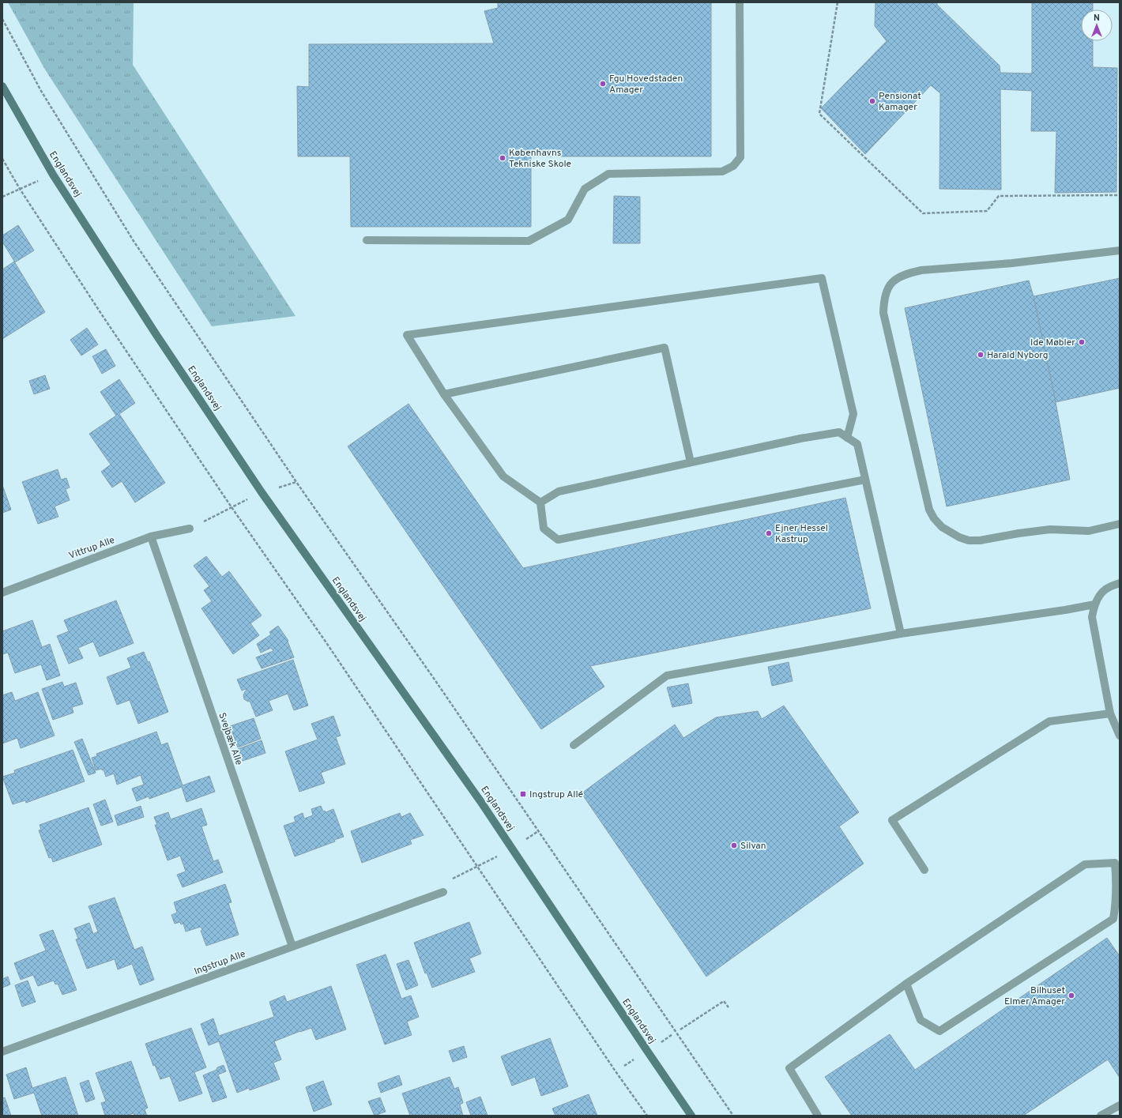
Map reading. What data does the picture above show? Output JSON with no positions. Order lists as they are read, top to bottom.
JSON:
{
  "streets": {
    "main road": ["Englandsvej"],
    "street": ["Vittrup Alle", "Svejbæk Alle", "Ingstrup Alle"]
  },
  "crossings": [
    ["Vittrup Alle", "Svejbæk Alle"],
    ["Svejbæk Alle", "Ingstrup Alle"]
  ],
  "places": {
    "other": [
      "Fgu Hovedstaden Amager",
      "Pensionat Kamager",
      "Københavns Tekniske Skole",
      "Ide Møbler",
      "Harald Nyborg",
      "Ejner Hessel Kastrup",
      "Silvan",
      "Bilhuset Elmer Amager"
    ],
    "transit": ["Ingstrup Allé"]
  },
  "north": "top"
}
